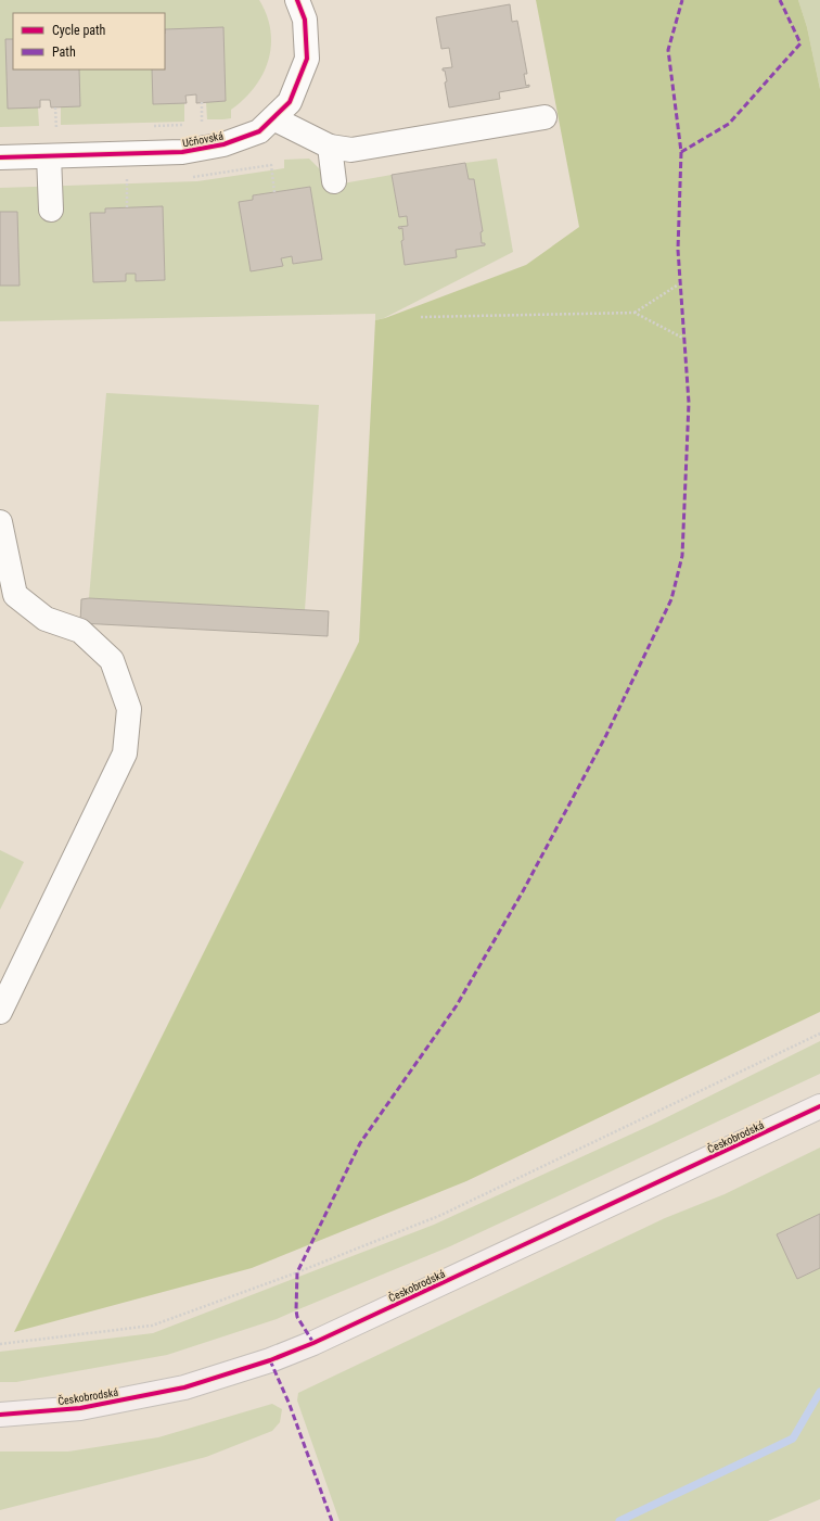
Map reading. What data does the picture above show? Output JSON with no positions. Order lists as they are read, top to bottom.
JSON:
{
  "streets": {
    "main road": ["Českobrodská"],
    "street": ["Učňovská"]
  },
  "legend": ["Cycle path", "Path"]
}
